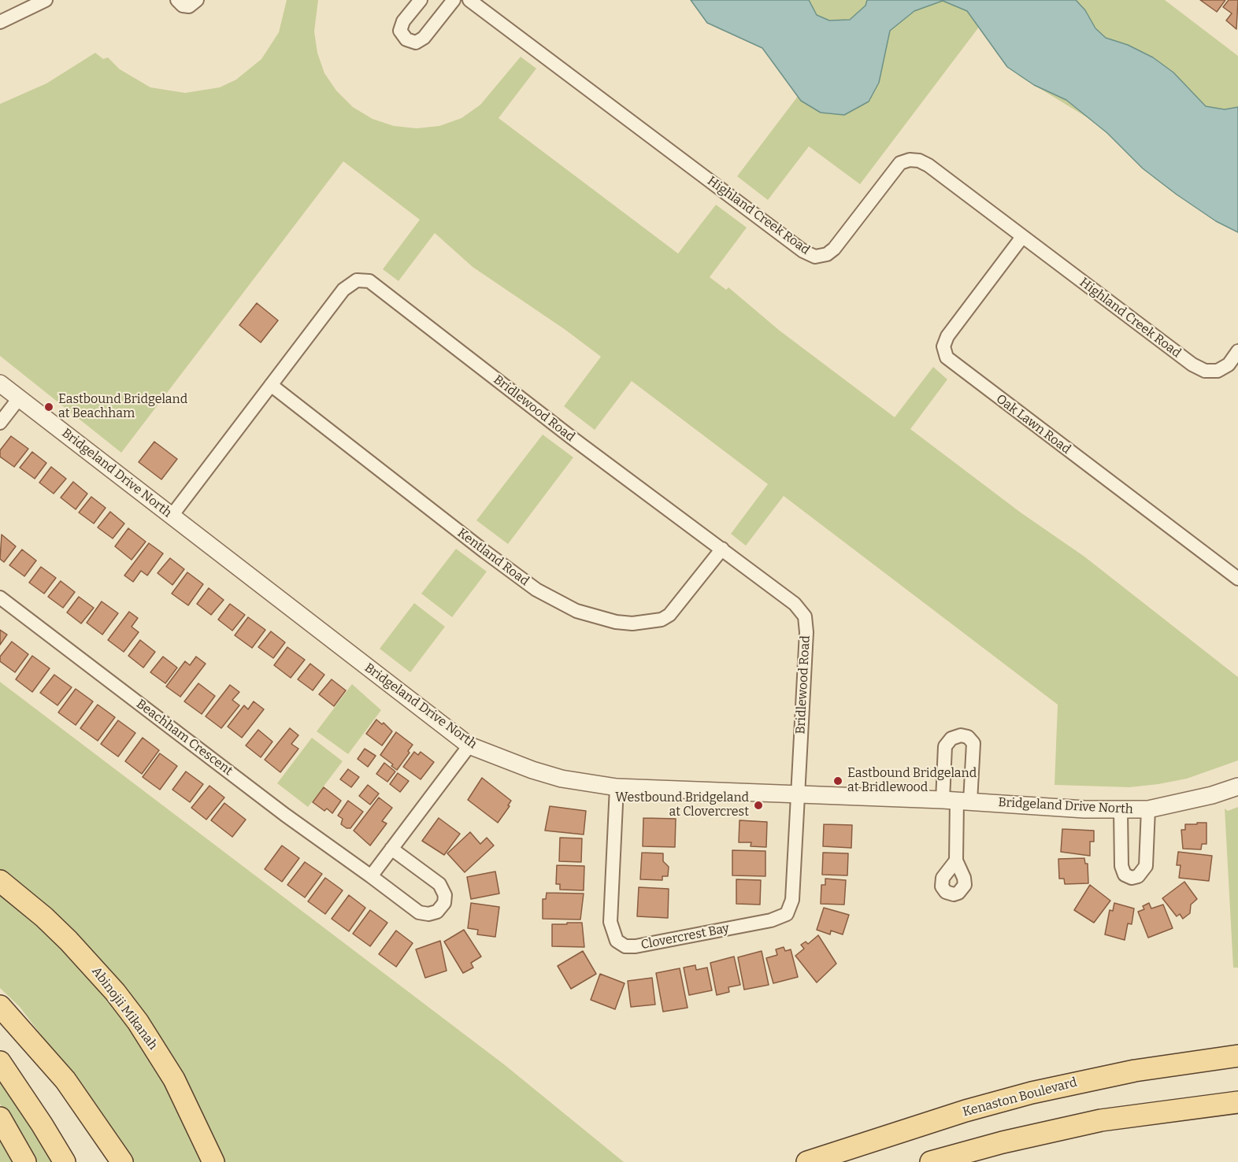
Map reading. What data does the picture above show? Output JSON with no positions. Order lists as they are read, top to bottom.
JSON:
{
  "streets": {
    "main road": ["Abinojii Mikanah", "Kenaston Boulevard"],
    "street": [
      "Highland Creek Road",
      "Bridlewood Road",
      "Oak Lawn Road",
      "Bridgeland Drive North",
      "Kentland Road",
      "Beachham Crescent",
      "Clovercrest Bay"
    ]
  },
  "crossings": [
    ["Highland Creek Road", "Oak Lawn Road"],
    ["Bridlewood Road", "Bridgeland Drive North"],
    ["Bridlewood Road", "Kentland Road"],
    ["Bridlewood Road", "Clovercrest Bay"],
    ["Bridgeland Drive North", "Clovercrest Bay"]
  ],
  "places": ["Eastbound Bridgeland at Beachham", "Eastbound Bridgeland at Bridlewood", "Westbound Bridgeland at Clovercrest"]
}
